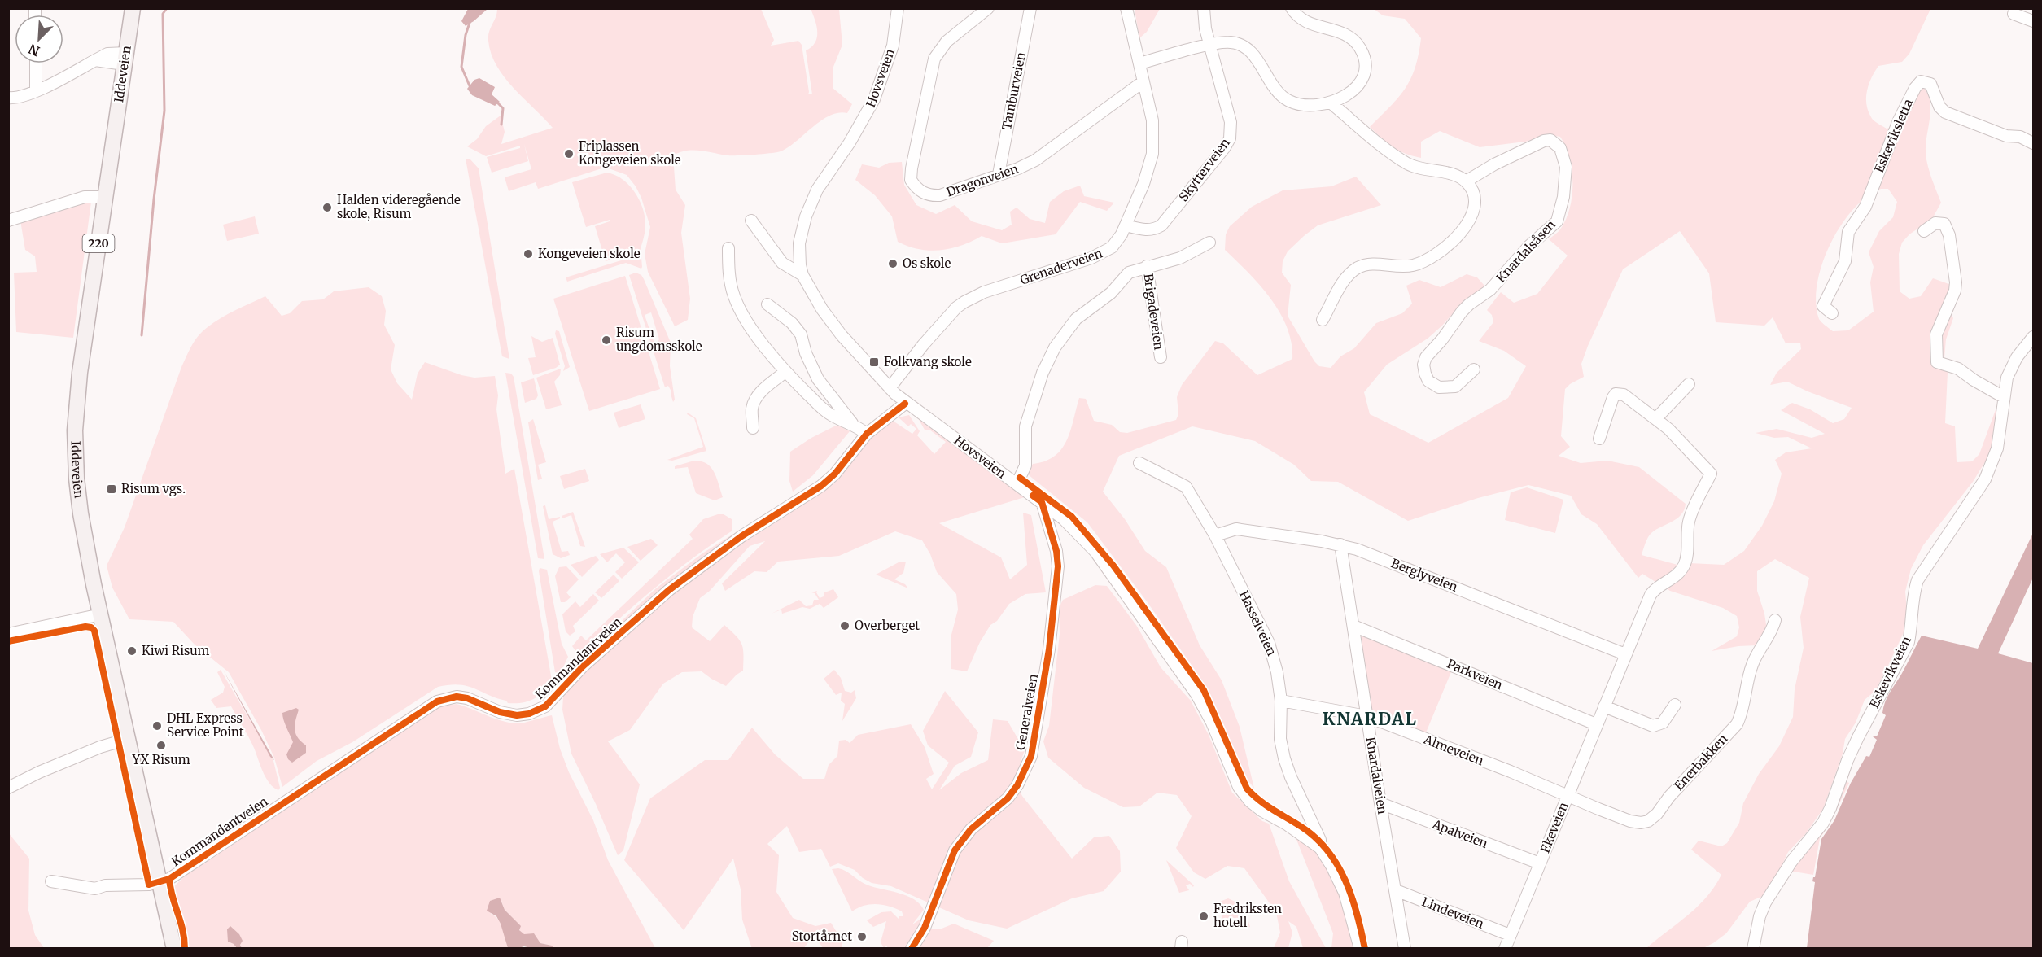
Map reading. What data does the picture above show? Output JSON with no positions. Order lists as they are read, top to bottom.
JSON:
{
  "streets": {
    "main road": ["Iddeveien", "220"],
    "street": [
      "Hovsveien",
      "Tamburveien",
      "Eskeviksletta",
      "Skytterveien",
      "Dragonveien",
      "Knardalsåsen",
      "Grenaderveien",
      "Brigadeveien",
      "Berglyveien",
      "Hasselveien",
      "Kommandantveien",
      "Eskevikveien",
      "Parkveien",
      "Generalveien",
      "Almeveien",
      "Enerbakken",
      "Knardalveien",
      "Ekeveien",
      "Apalveien",
      "Lindeveien"
    ]
  },
  "crossings": [
    ["Iddeveien", "Kommandantveien"],
    ["Hovsveien", "Grenaderveien"],
    ["Hovsveien", "Brigadeveien"],
    ["Hovsveien", "Hasselveien"],
    ["Hovsveien", "Kommandantveien"],
    ["Hovsveien", "Generalveien"],
    ["Tamburveien", "Dragonveien"],
    ["Skytterveien", "Grenaderveien"],
    ["Dragonveien", "Grenaderveien"],
    ["Berglyveien", "Hasselveien"],
    ["Berglyveien", "Knardalveien"],
    ["Berglyveien", "Ekeveien"],
    ["Hasselveien", "Almeveien"],
    ["Parkveien", "Knardalveien"],
    ["Parkveien", "Ekeveien"],
    ["Almeveien", "Enerbakken"],
    ["Almeveien", "Knardalveien"],
    ["Almeveien", "Ekeveien"],
    ["Enerbakken", "Ekeveien"],
    ["Knardalveien", "Apalveien"],
    ["Knardalveien", "Lindeveien"],
    ["Ekeveien", "Apalveien"],
    ["Ekeveien", "Lindeveien"]
  ],
  "districts": ["KNARDAL"],
  "places": {
    "other": [
      "Friplassen Kongeveien skole",
      "Halden videregående skole, Risum",
      "Kongeveien skole",
      "Os skole",
      "Risum ungdomsskole",
      "Overberget",
      "Kiwi Risum",
      "DHL Express Service Point",
      "YX Risum",
      "Fredriksten hotell",
      "Stortårnet"
    ],
    "transit": ["Folkvang skole", "Risum vgs."]
  },
  "north": "bottom left"
}
